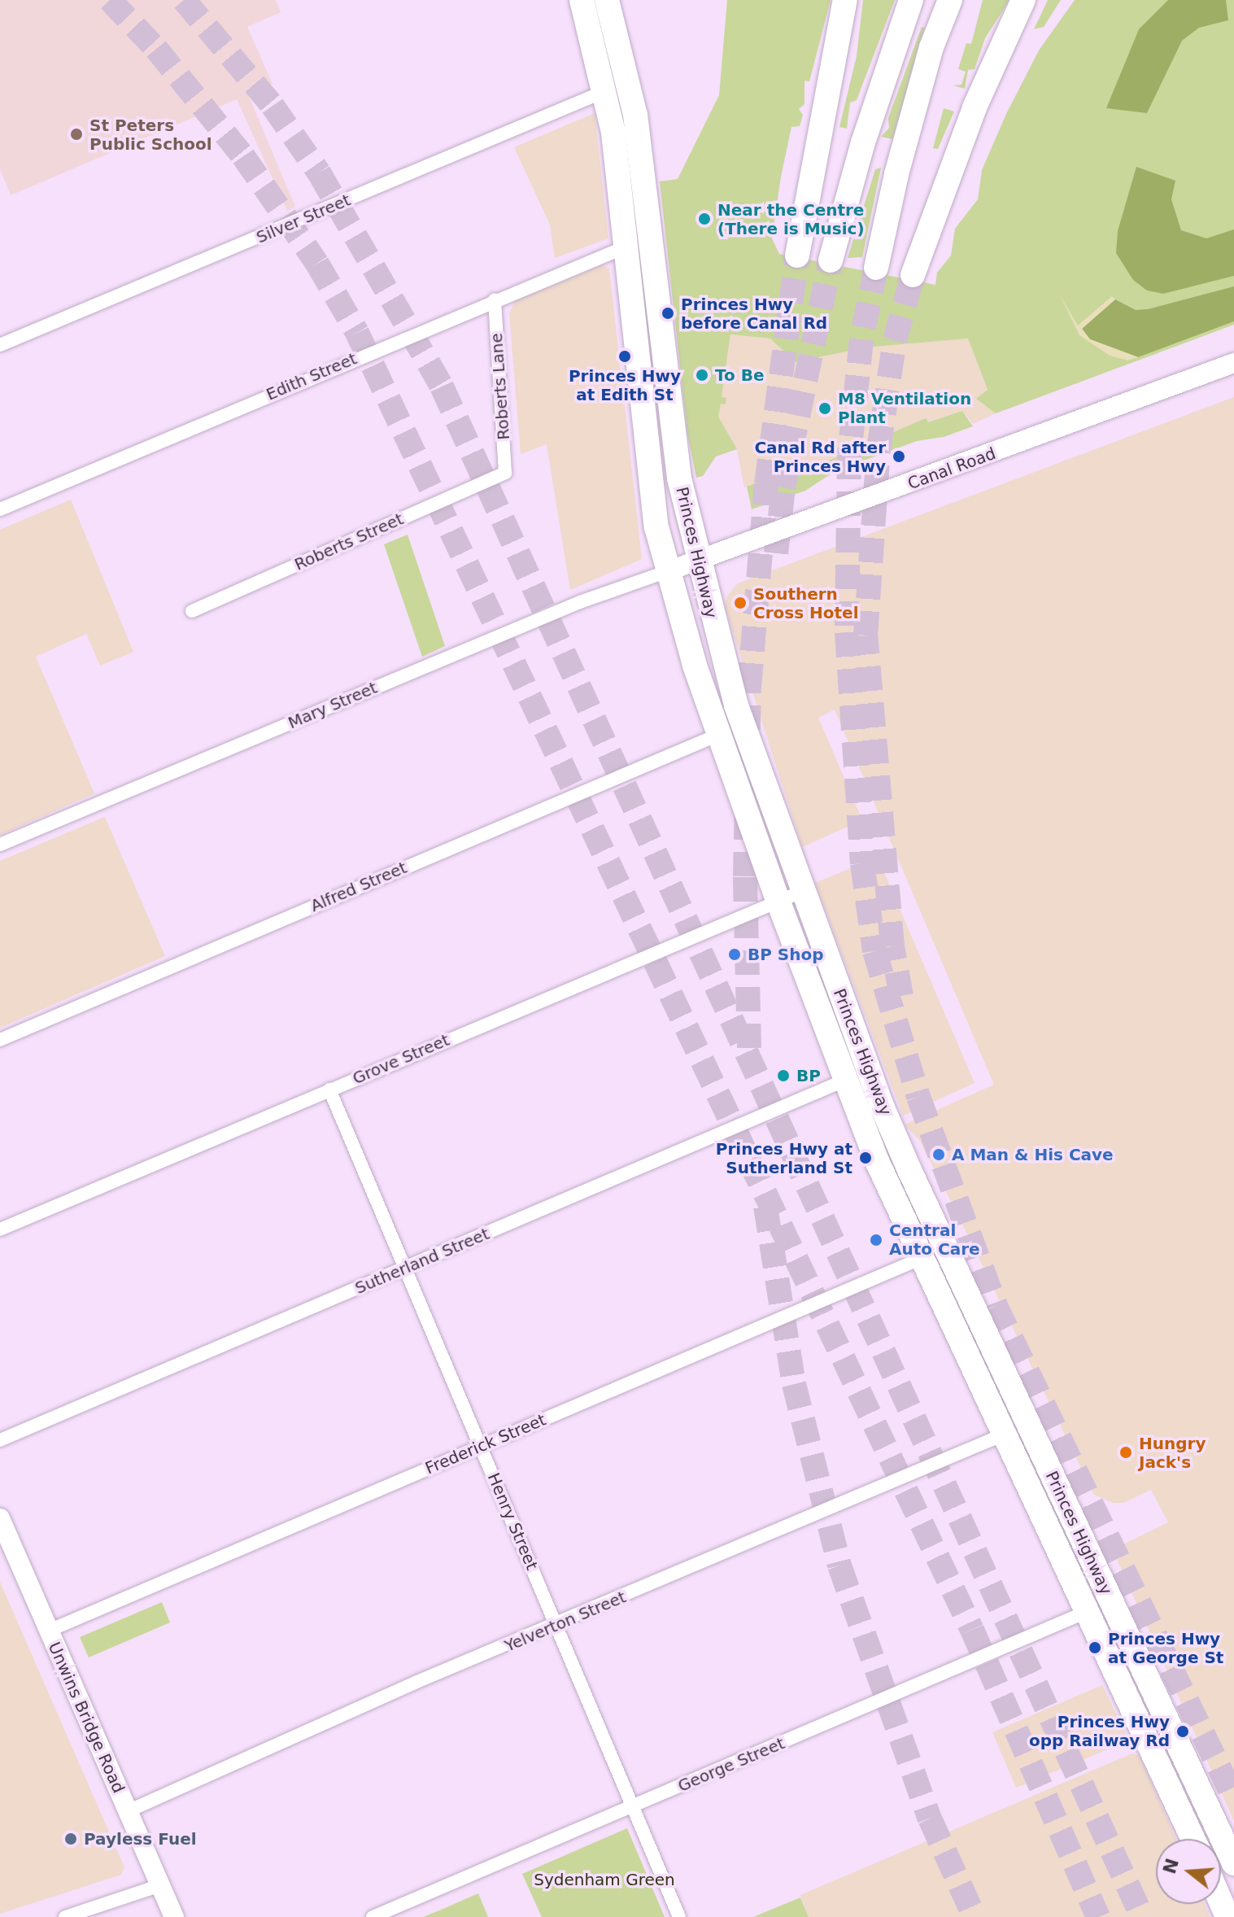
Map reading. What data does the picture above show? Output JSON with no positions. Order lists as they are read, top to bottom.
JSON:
{
  "streets": {
    "highway": ["Princes Highway"],
    "main road": ["Canal Road", "Unwins Bridge Road"],
    "street": [
      "Silver Street",
      "Edith Street",
      "Roberts Lane",
      "Roberts Street",
      "Mary Street",
      "Alfred Street",
      "Grove Street",
      "Sutherland Street",
      "Frederick Street",
      "Henry Street",
      "Yelverton Street",
      "George Street"
    ]
  },
  "crossings": [
    ["Silver Street", "Princes Highway"],
    ["Edith Street", "Roberts Lane"],
    ["Edith Street", "Princes Highway"],
    ["Roberts Lane", "Roberts Street"],
    ["Canal Road", "Princes Highway"],
    ["Canal Road", "Mary Street"],
    ["Princes Highway", "Mary Street"],
    ["Princes Highway", "Alfred Street"],
    ["Princes Highway", "Grove Street"],
    ["Princes Highway", "Sutherland Street"],
    ["Princes Highway", "Frederick Street"],
    ["Princes Highway", "Yelverton Street"],
    ["Princes Highway", "George Street"],
    ["Grove Street", "Henry Street"],
    ["Sutherland Street", "Henry Street"],
    ["Frederick Street", "Henry Street"],
    ["Frederick Street", "Unwins Bridge Road"],
    ["Henry Street", "Yelverton Street"],
    ["Henry Street", "George Street"],
    ["Yelverton Street", "Unwins Bridge Road"]
  ],
  "parks": ["Sydenham Green"],
  "places": [
    "St Peters Public School",
    "Near the Centre (There is Music)",
    "Princes Hwy before Canal Rd",
    "Princes Hwy at Edith St",
    "To Be",
    "M8 Ventilation Plant",
    "Canal Rd after Princes Hwy",
    "Southern Cross Hotel",
    "BP Shop",
    "BP",
    "A Man & His Cave",
    "Princes Hwy at Sutherland St",
    "Central Auto Care",
    "Hungry Jack's",
    "Princes Hwy at George St",
    "Princes Hwy opp Railway Rd",
    "Payless Fuel"
  ],
  "north": "left"
}
